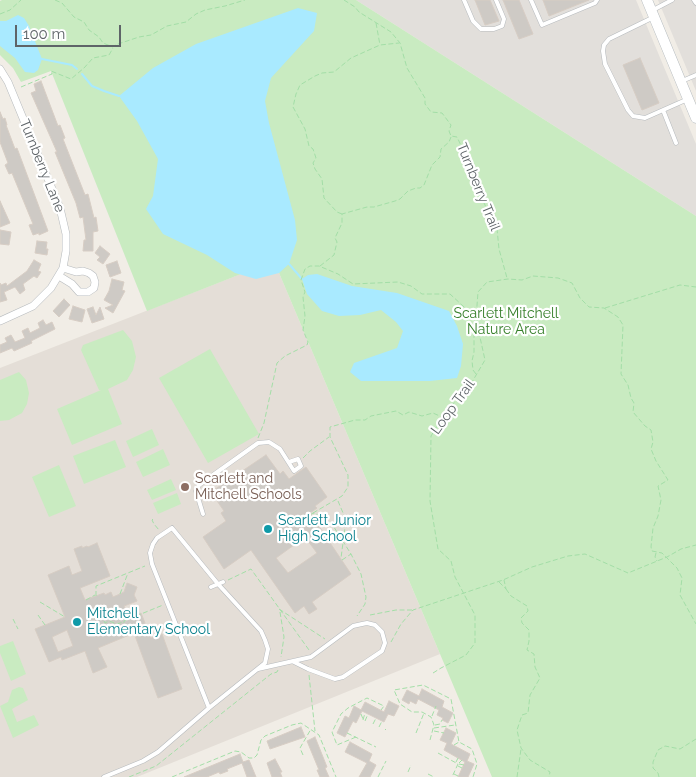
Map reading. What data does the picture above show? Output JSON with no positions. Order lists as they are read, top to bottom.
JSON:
{
  "streets": {
    "street": ["Turnberry Lane"],
    "path": ["Turnberry Trail", "Loop Trail"]
  },
  "crossings": [
    ["Turnberry Trail", "Loop Trail"]
  ],
  "parks": ["Scarlett Mitchell Nature Area"],
  "places": ["Scarlett and Mitchell Schools", "Scarlett Junior High School", "Mitchell Elementary School"],
  "scale_bar": "100 m"
}
